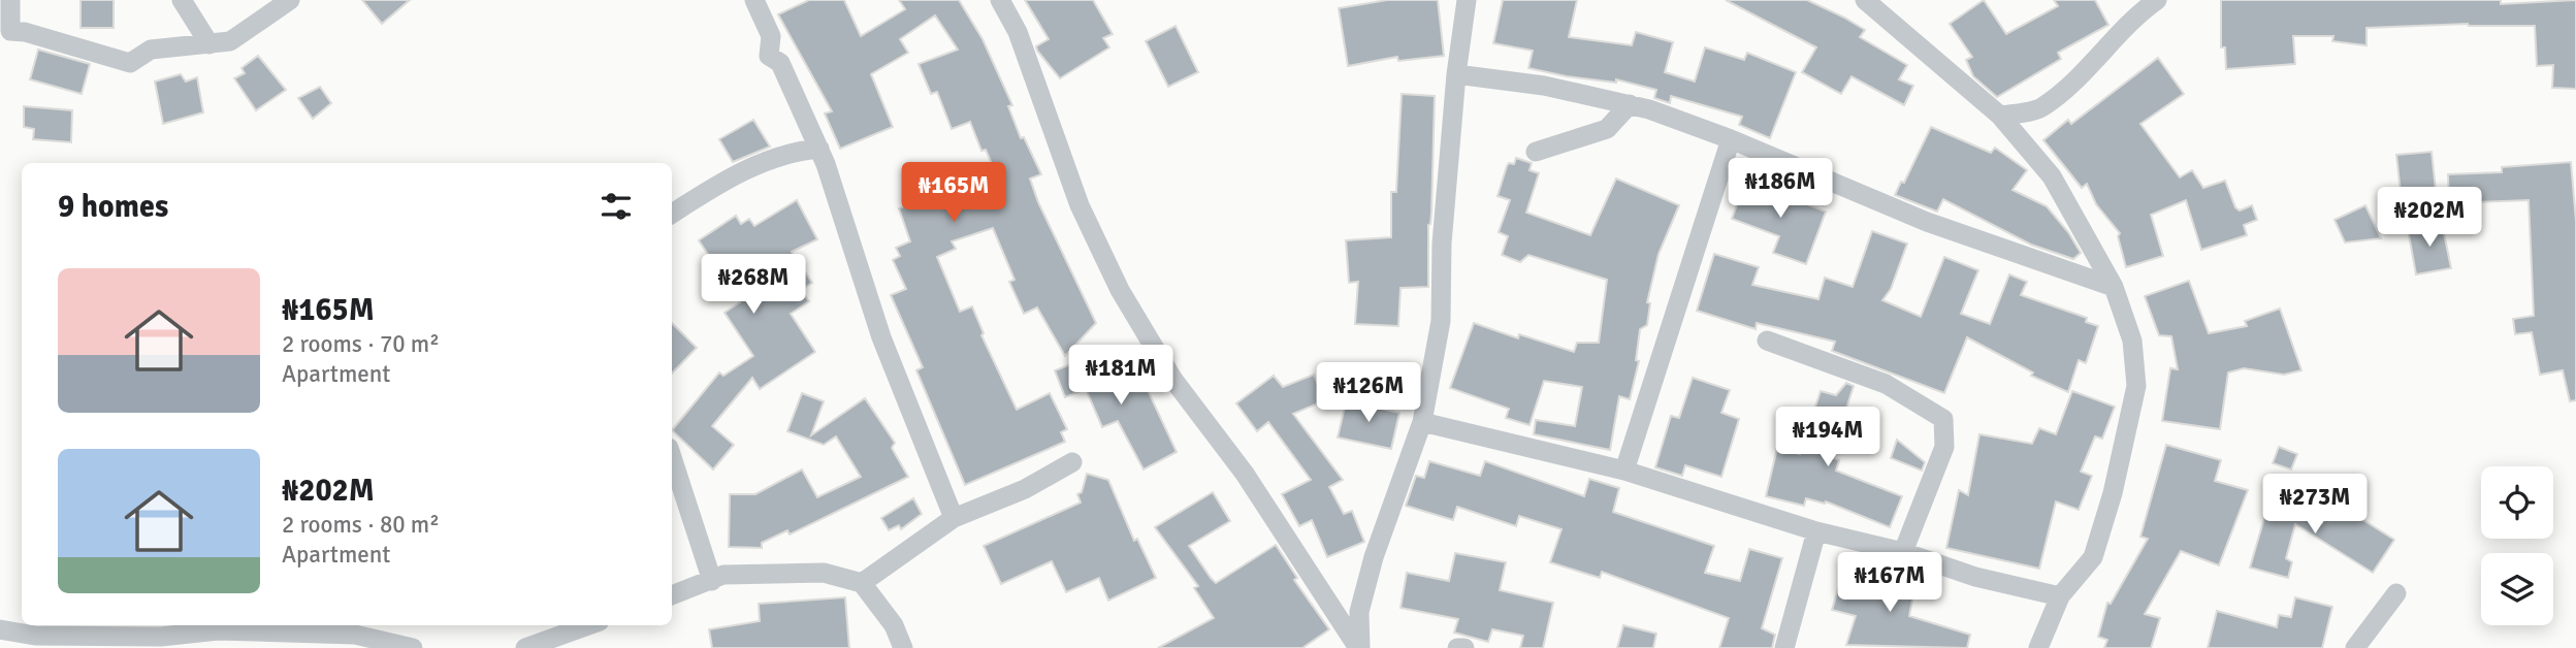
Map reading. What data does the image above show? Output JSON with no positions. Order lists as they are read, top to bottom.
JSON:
{
  "page": {
    "price": [
      "₦186M",
      "₦165M",
      "₦202M",
      "₦268M",
      "₦181M",
      "₦126M",
      "₦194M",
      "₦273M",
      "₦167M"
    ],
    "heading": "9 homes",
    "list": [
      {
        "name": "₦165M",
        "note": "2 rooms · 70 m² · Apartment"
      },
      {
        "name": "₦202M",
        "note": "2 rooms · 80 m² · Apartment"
      }
    ]
  }
}
